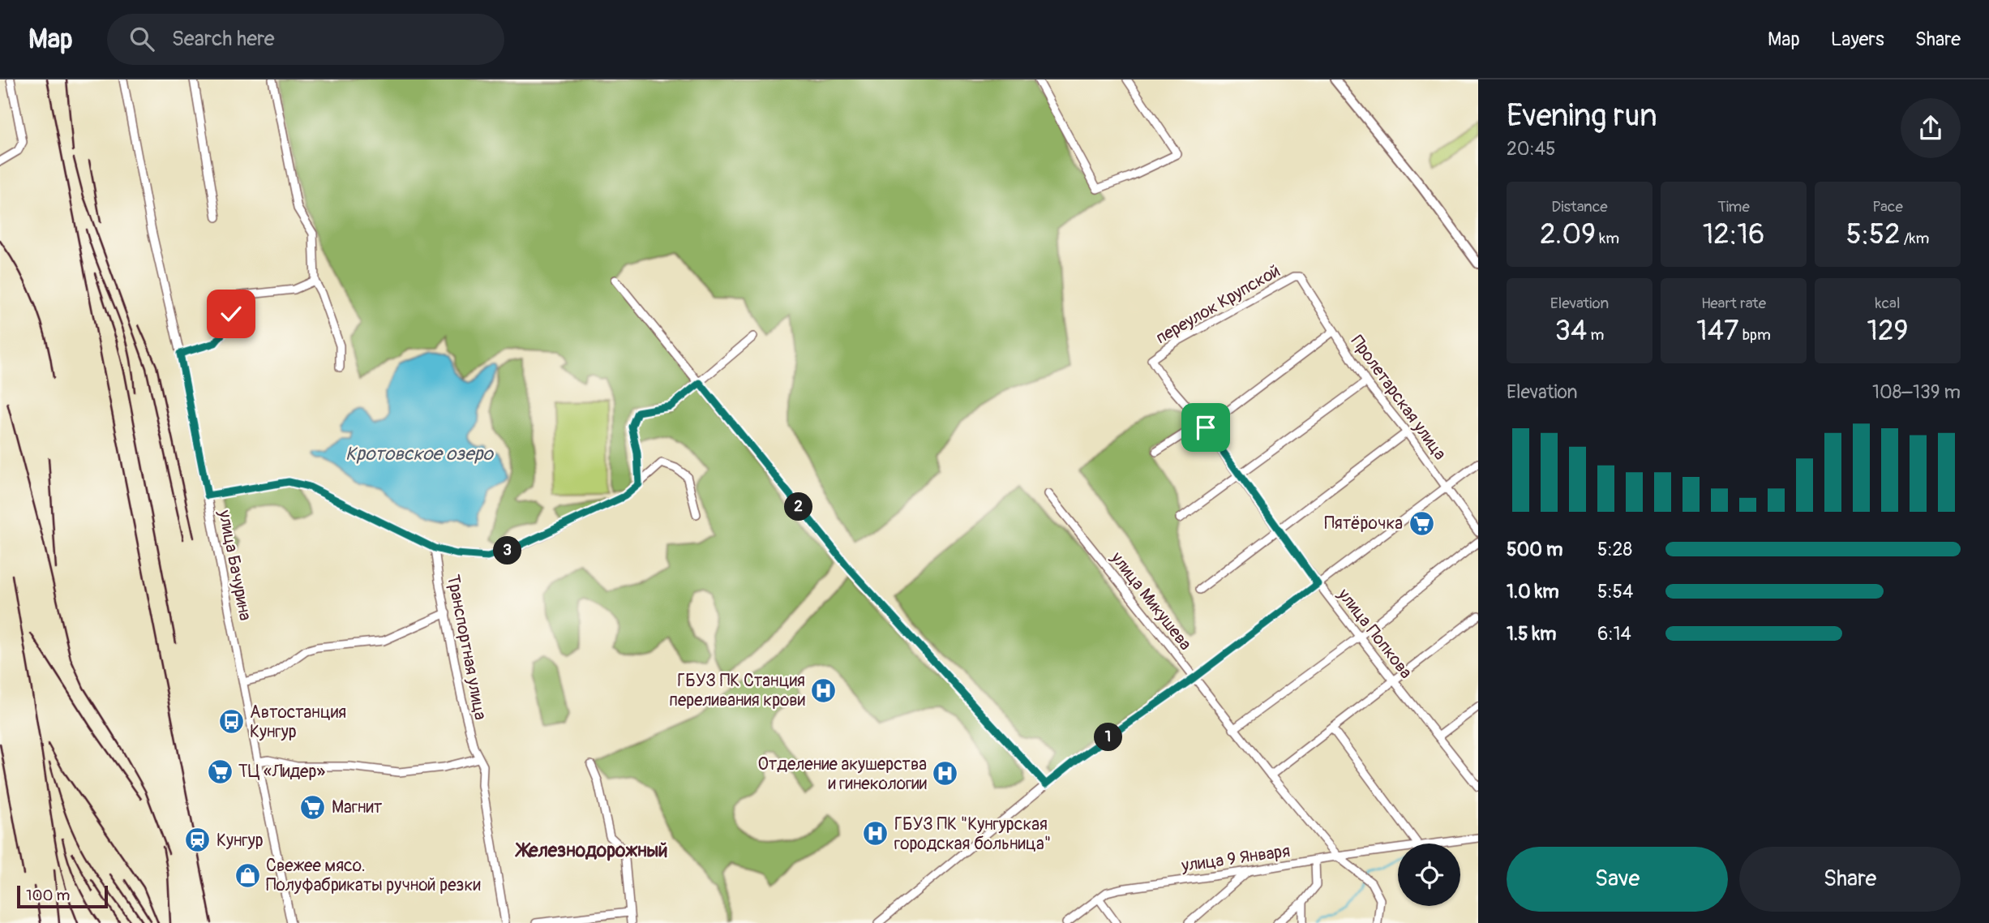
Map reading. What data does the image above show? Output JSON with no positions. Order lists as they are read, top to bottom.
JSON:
{
  "streets": {
    "street": [
      "переулок Крупской",
      "Пролетарская улица",
      "улица Бачурина",
      "улица Микушева",
      "улица Попкова",
      "Транспортная улица",
      "улица 9 Января"
    ]
  },
  "crossings": [
    ["переулок Крупской", "Пролетарская улица"],
    ["переулок Крупской", "улица Попкова"],
    ["улица Микушева", "улица 9 Января"]
  ],
  "districts": ["Железнодорожный"],
  "water": ["Кротовское озеро"],
  "places": {
    "supermarket": ["Пятёрочка", "ТЦ «Лидер»", "Магнит"],
    "hospital": ["ГБУЗ ПК Станция переливания крови", "Отделение акушерства и гинекологии", "ГБУЗ ПК \"Кунгурская городская больница\""],
    "bus stop": ["Автостанция Кунгур"],
    "station": ["Кунгур"],
    "shop": ["Свежее мясо. Полуфабрикаты ручной резки"]
  },
  "scale_bar": "100 m",
  "page": {
    "header": "Map",
    "search": "Search here",
    "nav": ["Map", "Layers", "Share"],
    "heading": ["Evening run", "20:45"],
    "stats": [
      ["Distance", "2.09 km"],
      ["Time", "12:16"],
      ["Pace", "5:52 /km"],
      ["Elevation", "34 m"],
      ["Heart rate", "147 bpm"],
      ["kcal", "129"]
    ],
    "chart": ["Elevation", "108–139 m"],
    "pins": ["2", "3", "1"],
    "list": [
      {
        "name": "500 m",
        "note": "5:28"
      },
      {
        "name": "1.0 km",
        "note": "5:54"
      },
      {
        "name": "1.5 km",
        "note": "6:14"
      }
    ],
    "buttons": ["Save", "Share"],
    "scale": "100 m"
  }
}
